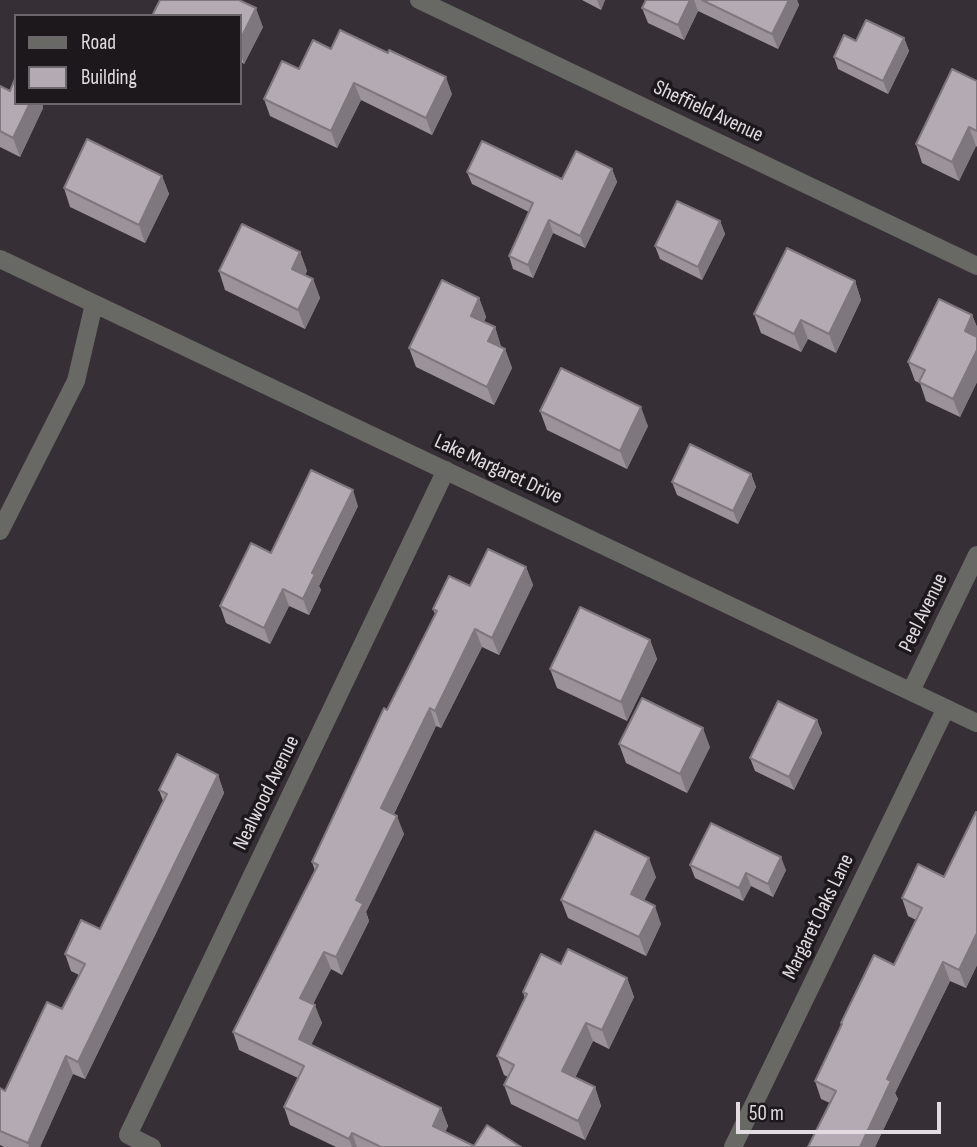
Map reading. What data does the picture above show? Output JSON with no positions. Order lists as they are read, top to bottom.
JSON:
{
  "streets": {
    "street": [
      "Sheffield Avenue",
      "Lake Margaret Drive",
      "Peel Avenue",
      "Nealwood Avenue",
      "Margaret Oaks Lane"
    ]
  },
  "crossings": [
    ["Lake Margaret Drive", "Peel Avenue"],
    ["Lake Margaret Drive", "Nealwood Avenue"],
    ["Lake Margaret Drive", "Margaret Oaks Lane"]
  ],
  "legend": ["Road", "Building"],
  "scale_bar": "50 m"
}
